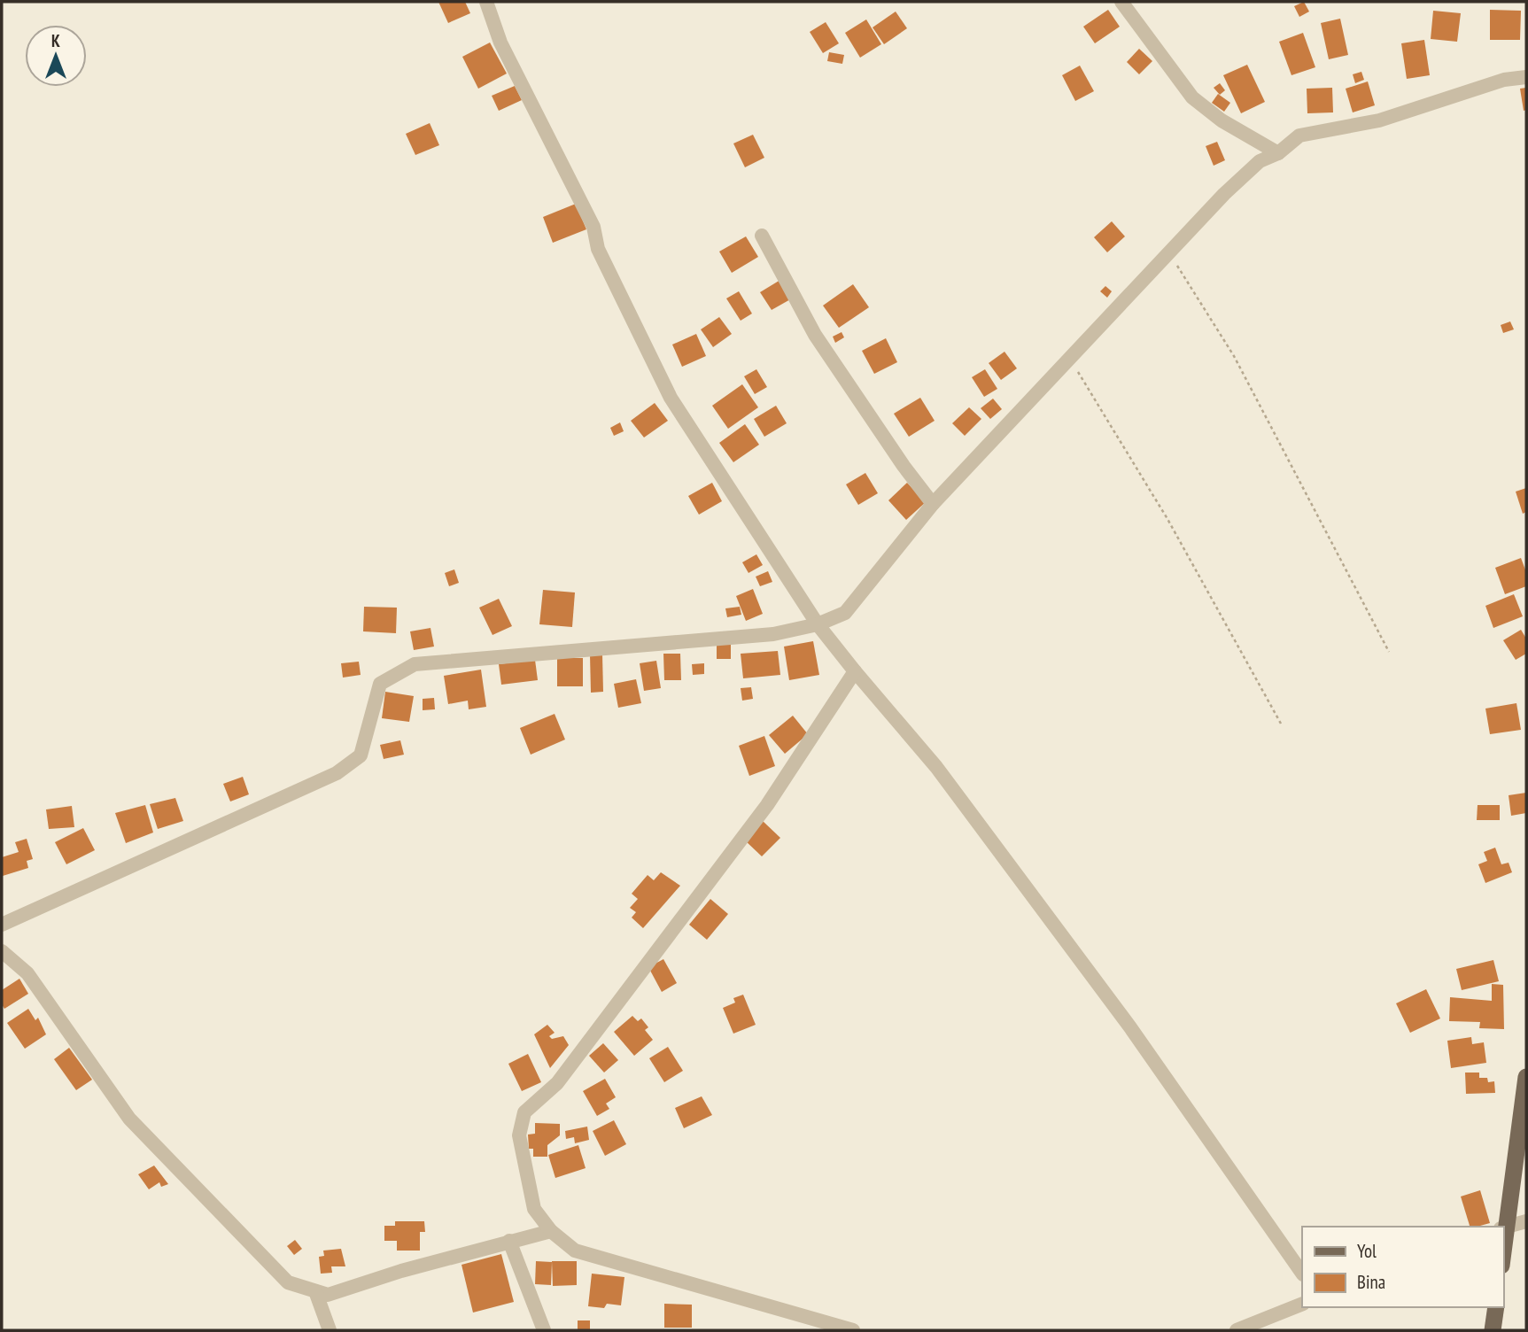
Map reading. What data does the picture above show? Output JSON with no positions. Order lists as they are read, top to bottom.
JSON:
{
  "legend": ["Yol", "Bina"],
  "north": "top"
}
